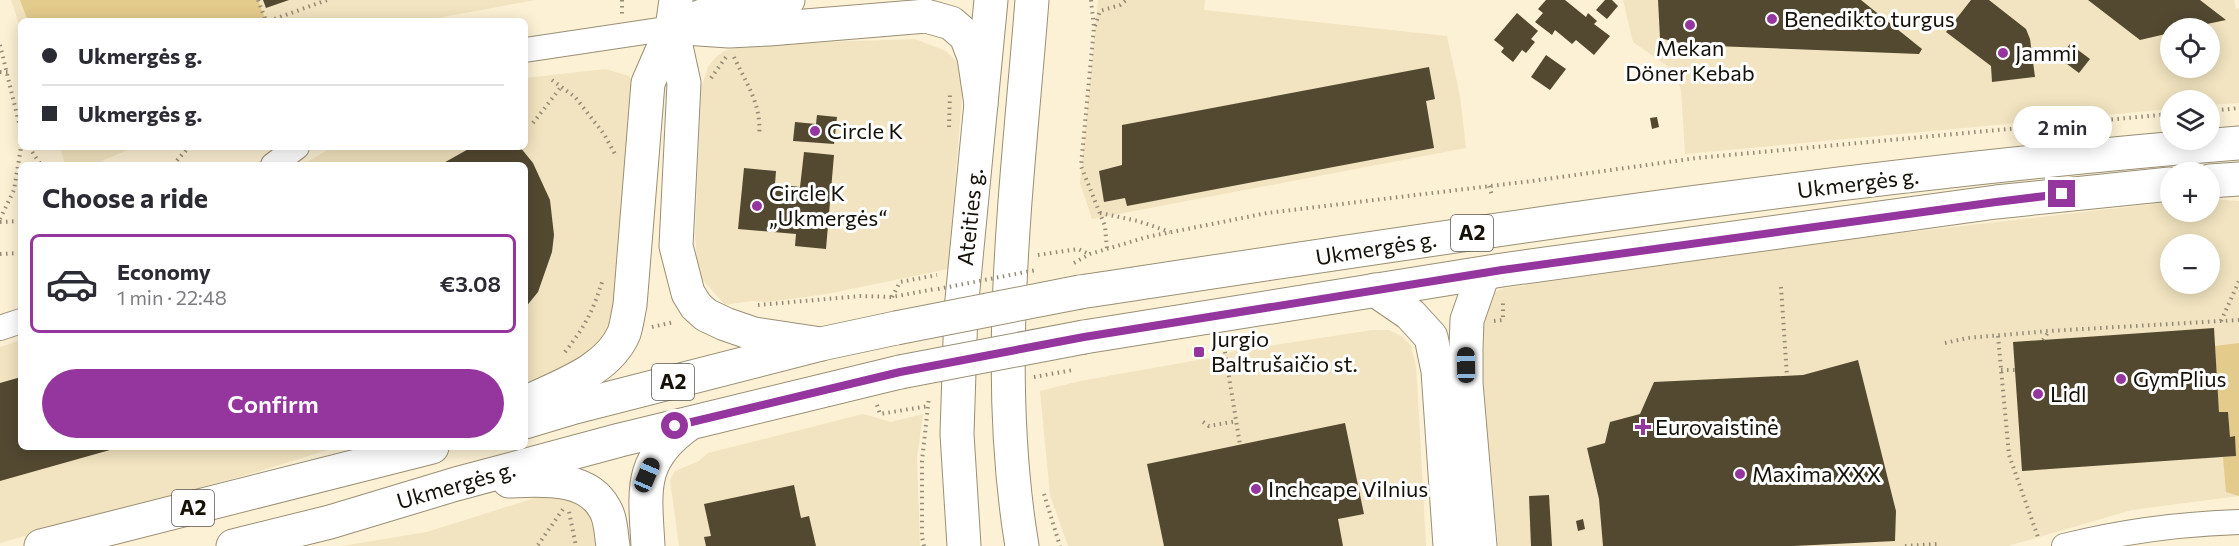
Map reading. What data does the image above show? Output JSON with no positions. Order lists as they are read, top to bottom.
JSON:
{
  "streets": {
    "main road": ["Ukmergės g.", "Ateities g.", "A2"]
  },
  "places": {
    "other": [
      "Benedikto turgus",
      "Mekan Döner Kebab",
      "Jammi",
      "Circle K",
      "Circle K „Ukmergės“",
      "GymPlius",
      "Lidl",
      "Maxima XXX",
      "Inchcape Vilnius"
    ],
    "transit": ["Jurgio Baltrušaičio st."],
    "health": ["Eurovaistinė"]
  },
  "page": {
    "map_buttons": ["+", "−"],
    "banner": ["Ukmergės g.", "Ukmergės g."],
    "bubble": "2 min",
    "heading": "Choose a ride",
    "list": [
      {
        "name": "Economy",
        "note": "1 min · 22:48",
        "value": "€3.08"
      }
    ],
    "buttons": "Confirm"
  }
}
